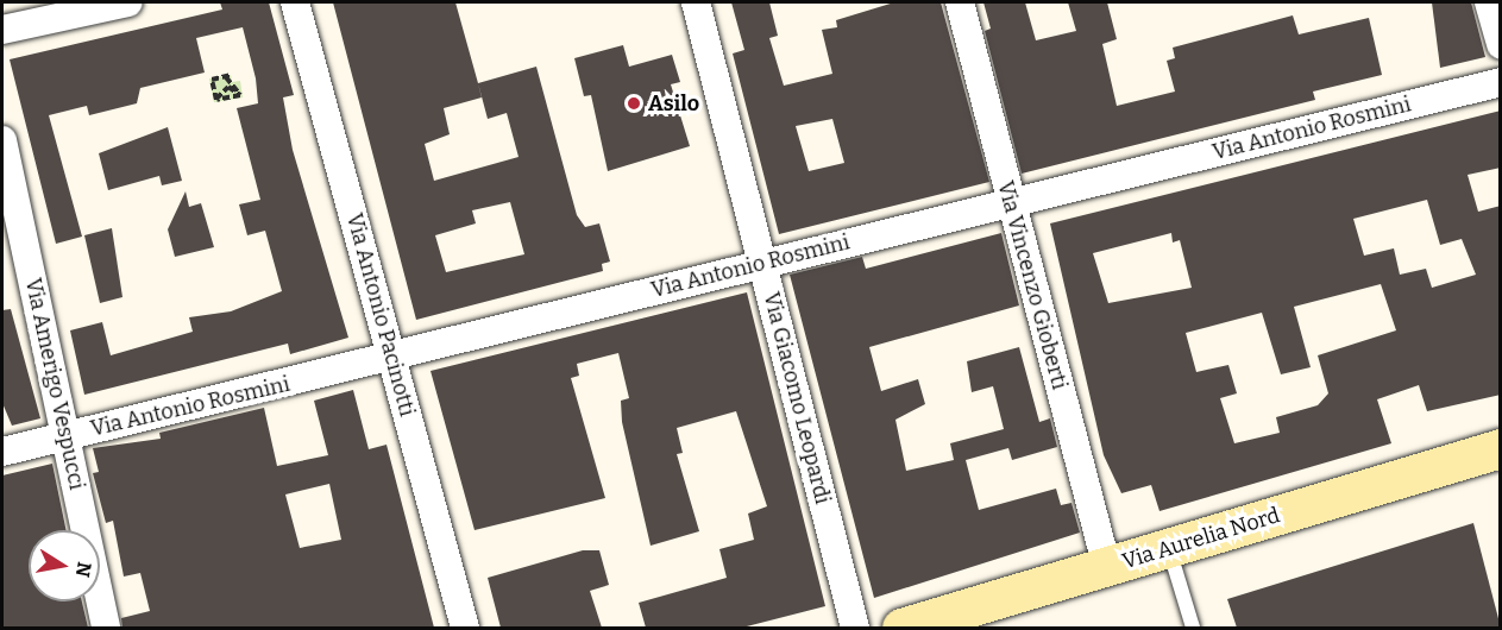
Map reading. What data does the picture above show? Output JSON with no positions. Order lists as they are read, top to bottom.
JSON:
{
  "streets": {
    "street": [
      "Via Antonio Rosmini",
      "Via Vincenzo Gioberti",
      "Via Antonio Pacinotti",
      "Via Amerigo Vespucci",
      "Via Giacomo Leopardi",
      "Via Aurelia Nord"
    ]
  },
  "crossings": [
    ["Via Antonio Rosmini", "Via Vincenzo Gioberti"],
    ["Via Antonio Rosmini", "Via Antonio Pacinotti"],
    ["Via Antonio Rosmini", "Via Amerigo Vespucci"],
    ["Via Antonio Rosmini", "Via Giacomo Leopardi"],
    ["Via Vincenzo Gioberti", "Via Aurelia Nord"]
  ],
  "places": ["Asilo"],
  "north": "right"
}
